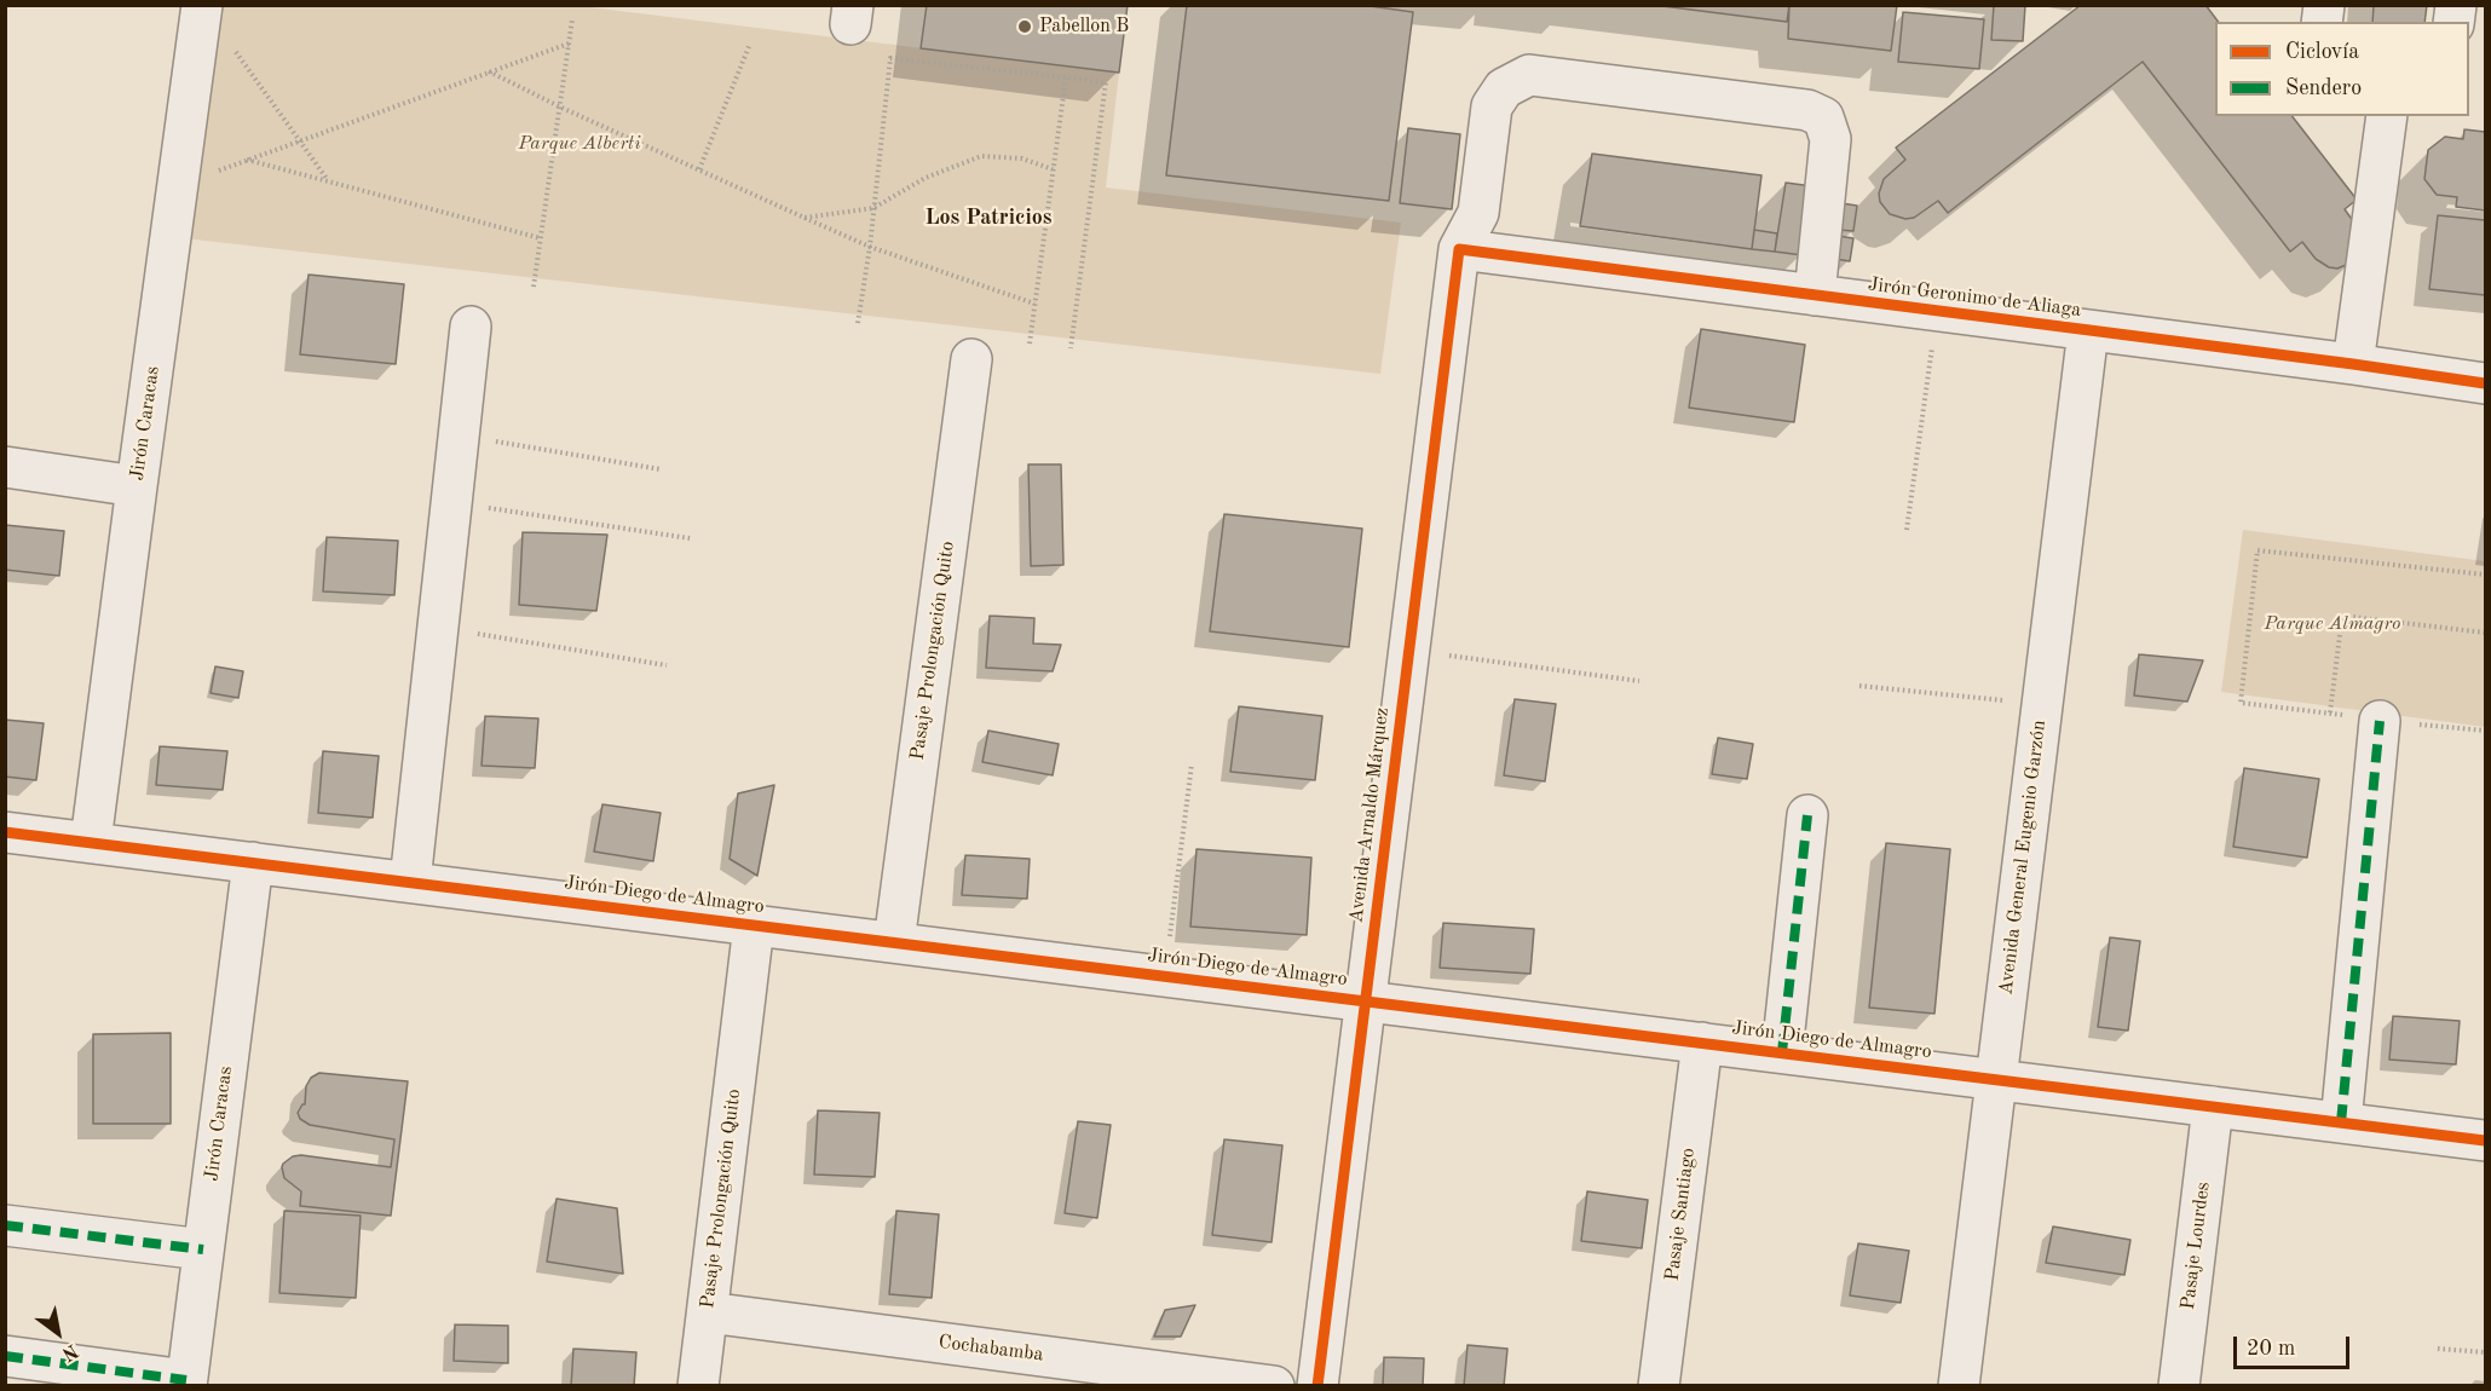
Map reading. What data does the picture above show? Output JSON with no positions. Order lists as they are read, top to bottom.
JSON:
{
  "streets": {
    "street": [
      "Jirón Geronimo de Aliaga",
      "Jirón Caracas",
      "Pasaje Prolongación Quito",
      "Avenida Arnaldo Márquez",
      "Avenida General Eugenio Garzón",
      "Jirón Diego de Almagro",
      "Pasaje Santiago",
      "Pasaje Lourdes",
      "Cochabamba"
    ]
  },
  "crossings": [
    ["Jirón Geronimo de Aliaga", "Avenida Arnaldo Márquez"],
    ["Jirón Geronimo de Aliaga", "Avenida General Eugenio Garzón"],
    ["Jirón Caracas", "Jirón Diego de Almagro"],
    ["Pasaje Prolongación Quito", "Jirón Diego de Almagro"],
    ["Pasaje Prolongación Quito", "Cochabamba"],
    ["Avenida Arnaldo Márquez", "Jirón Diego de Almagro"],
    ["Avenida General Eugenio Garzón", "Jirón Diego de Almagro"],
    ["Jirón Diego de Almagro", "Pasaje Santiago"],
    ["Jirón Diego de Almagro", "Pasaje Lourdes"]
  ],
  "districts": ["Los Patricios"],
  "parks": ["Parque Alberti", "Parque Almagro"],
  "places": ["Pabellon B"],
  "legend": ["Ciclovía", "Sendero"],
  "scale_bar": "20 m",
  "north": "bottom right"
}
